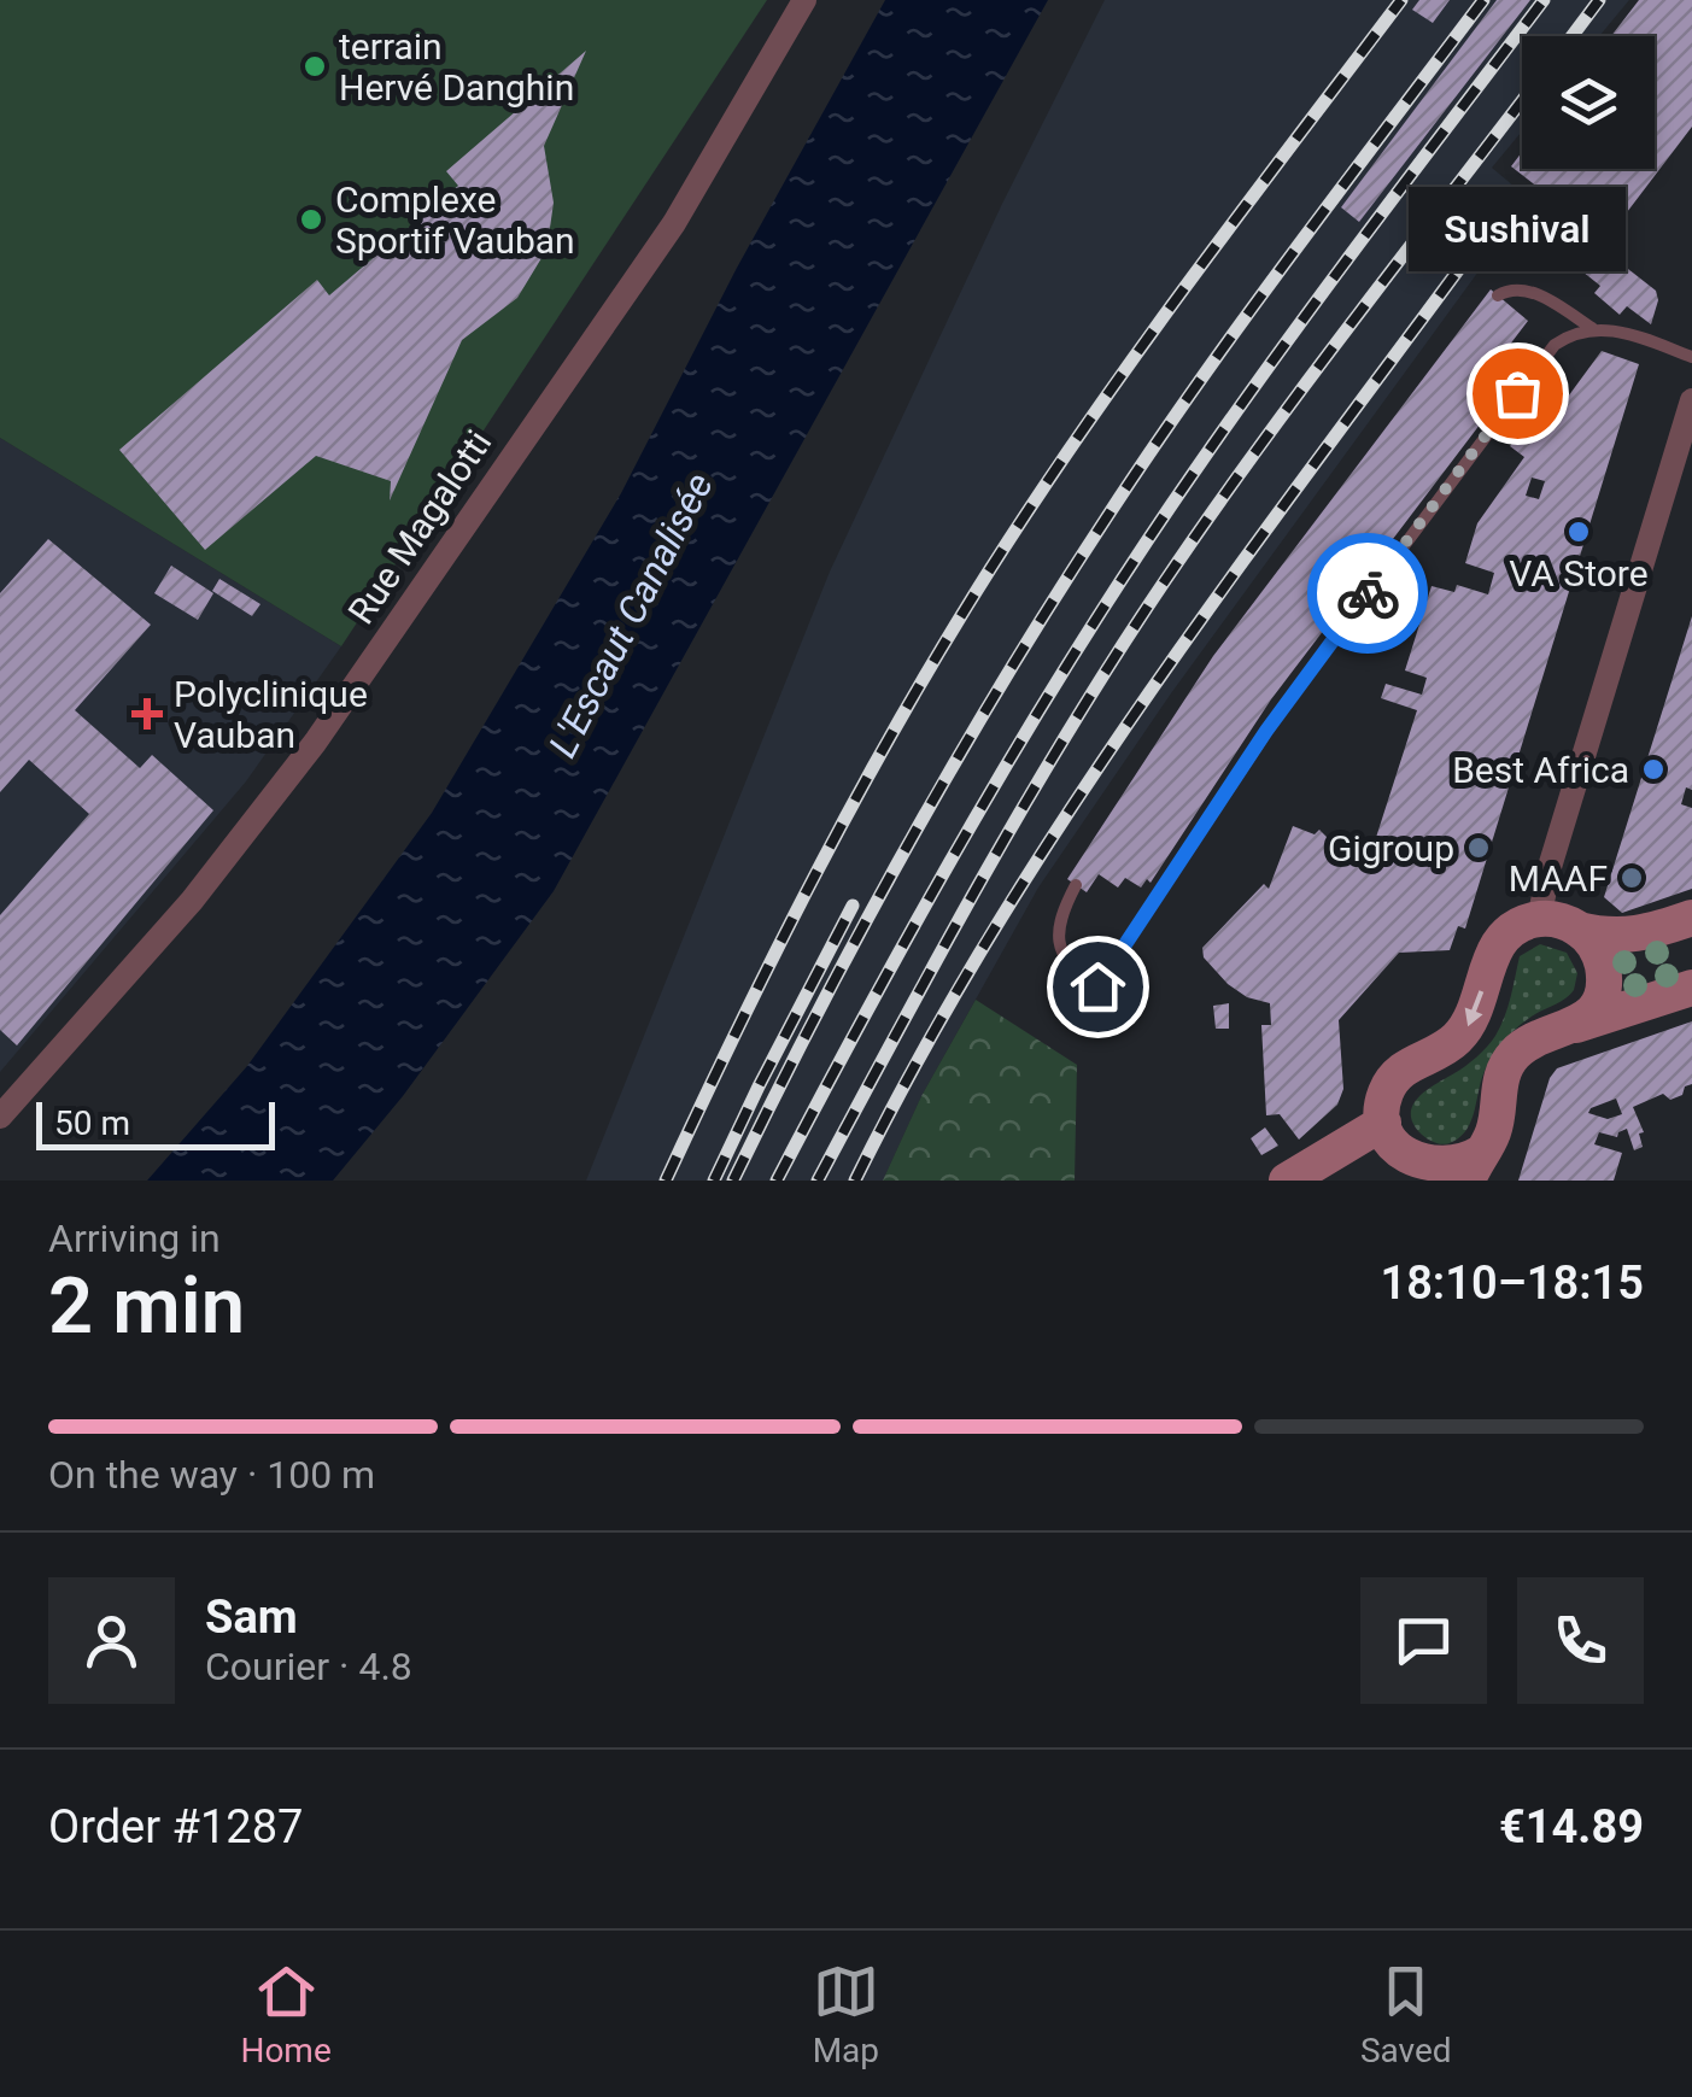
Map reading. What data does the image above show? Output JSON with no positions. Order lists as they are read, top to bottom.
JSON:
{
  "streets": {
    "street": ["Rue Magalotti"]
  },
  "water": ["L'Escaut Canalisée"],
  "places": {
    "other": [
      "terrain Hervé Danghin",
      "Complexe Sportif Vauban",
      "Sushival",
      "VA Store",
      "Best Africa",
      "Gigroup",
      "MAAF"
    ],
    "health": ["Polyclinique Vauban"]
  },
  "scale_bar": "50 m",
  "page": {
    "bubble": "Sushival",
    "scale": "50 m",
    "heading": ["2 min", "Arriving in", "18:10–18:15"],
    "panel": [
      "Sam",
      "Courier · 4.8",
      "Order #1287",
      "€14.89"
    ],
    "bar": "On the way · 100 m",
    "tabs": ["Home", "Map", "Saved"]
  }
}
